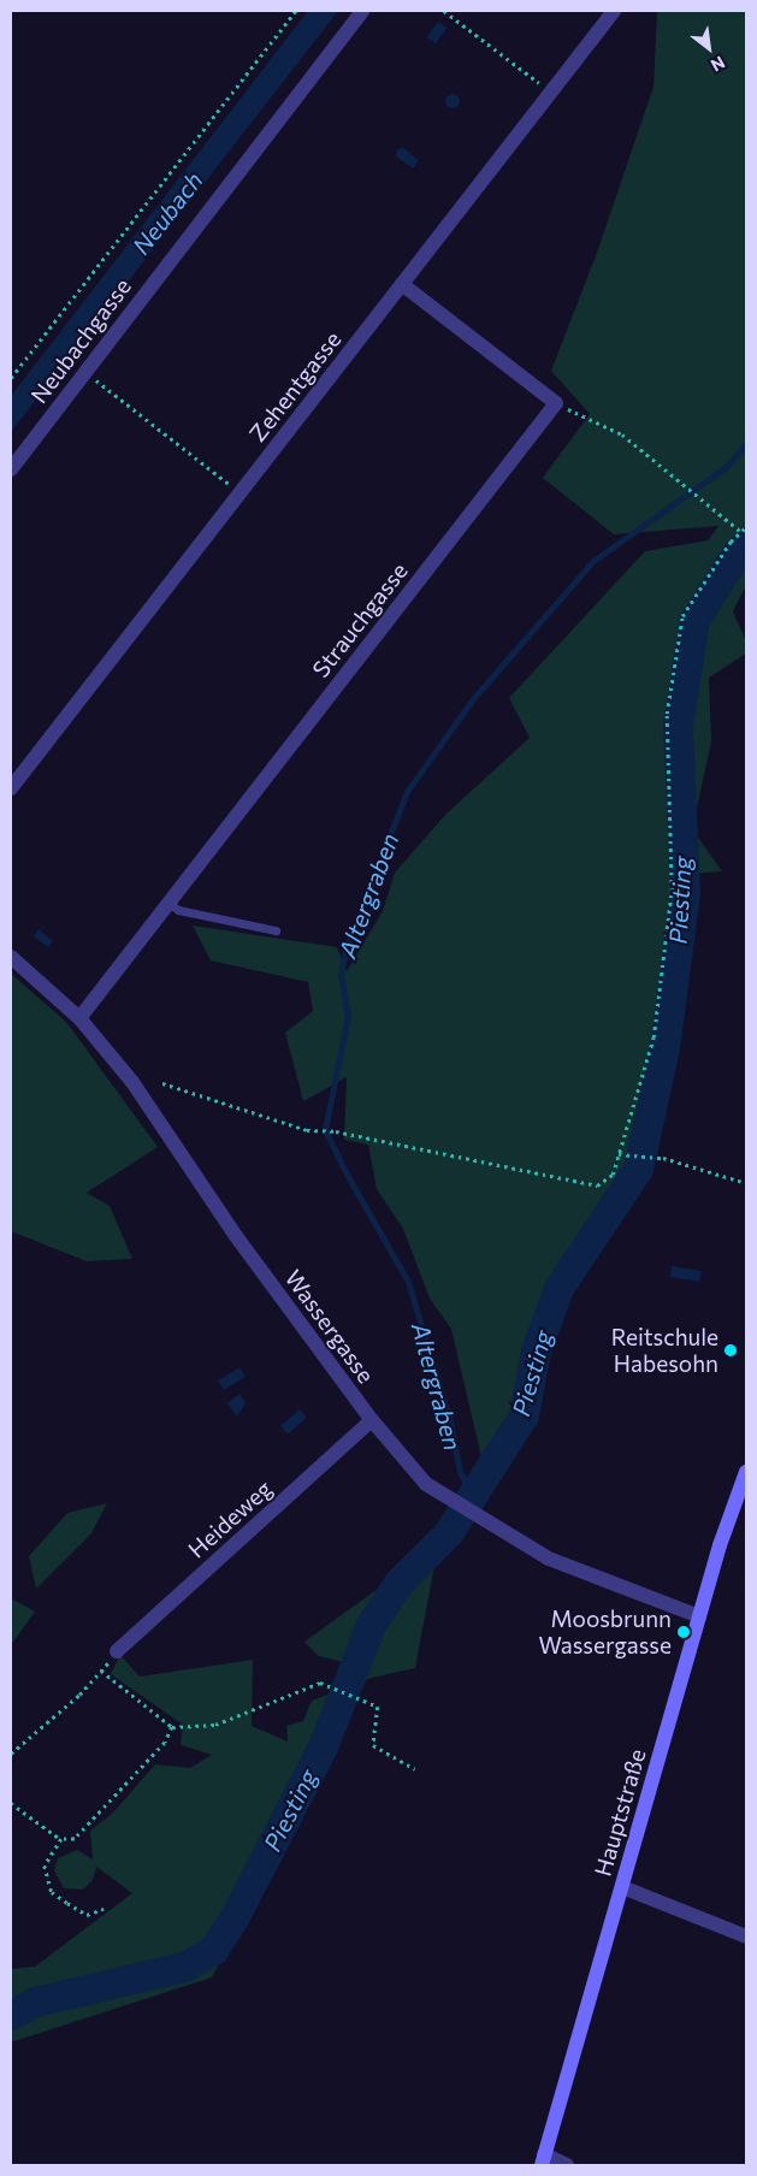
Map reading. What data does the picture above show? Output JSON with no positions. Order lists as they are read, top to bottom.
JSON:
{
  "streets": {
    "main road": ["Hauptstraße"],
    "street": [
      "Neubachgasse",
      "Zehentgasse",
      "Strauchgasse",
      "Wassergasse",
      "Heideweg"
    ]
  },
  "crossings": [
    ["Strauchgasse", "Wassergasse"],
    ["Wassergasse", "Heideweg"],
    ["Wassergasse", "Hauptstraße"]
  ],
  "water": ["Neubach", "Altergraben", "Piesting"],
  "places": ["Reitschule Habesohn", "Moosbrunn Wassergasse"],
  "north": "bottom right"
}
